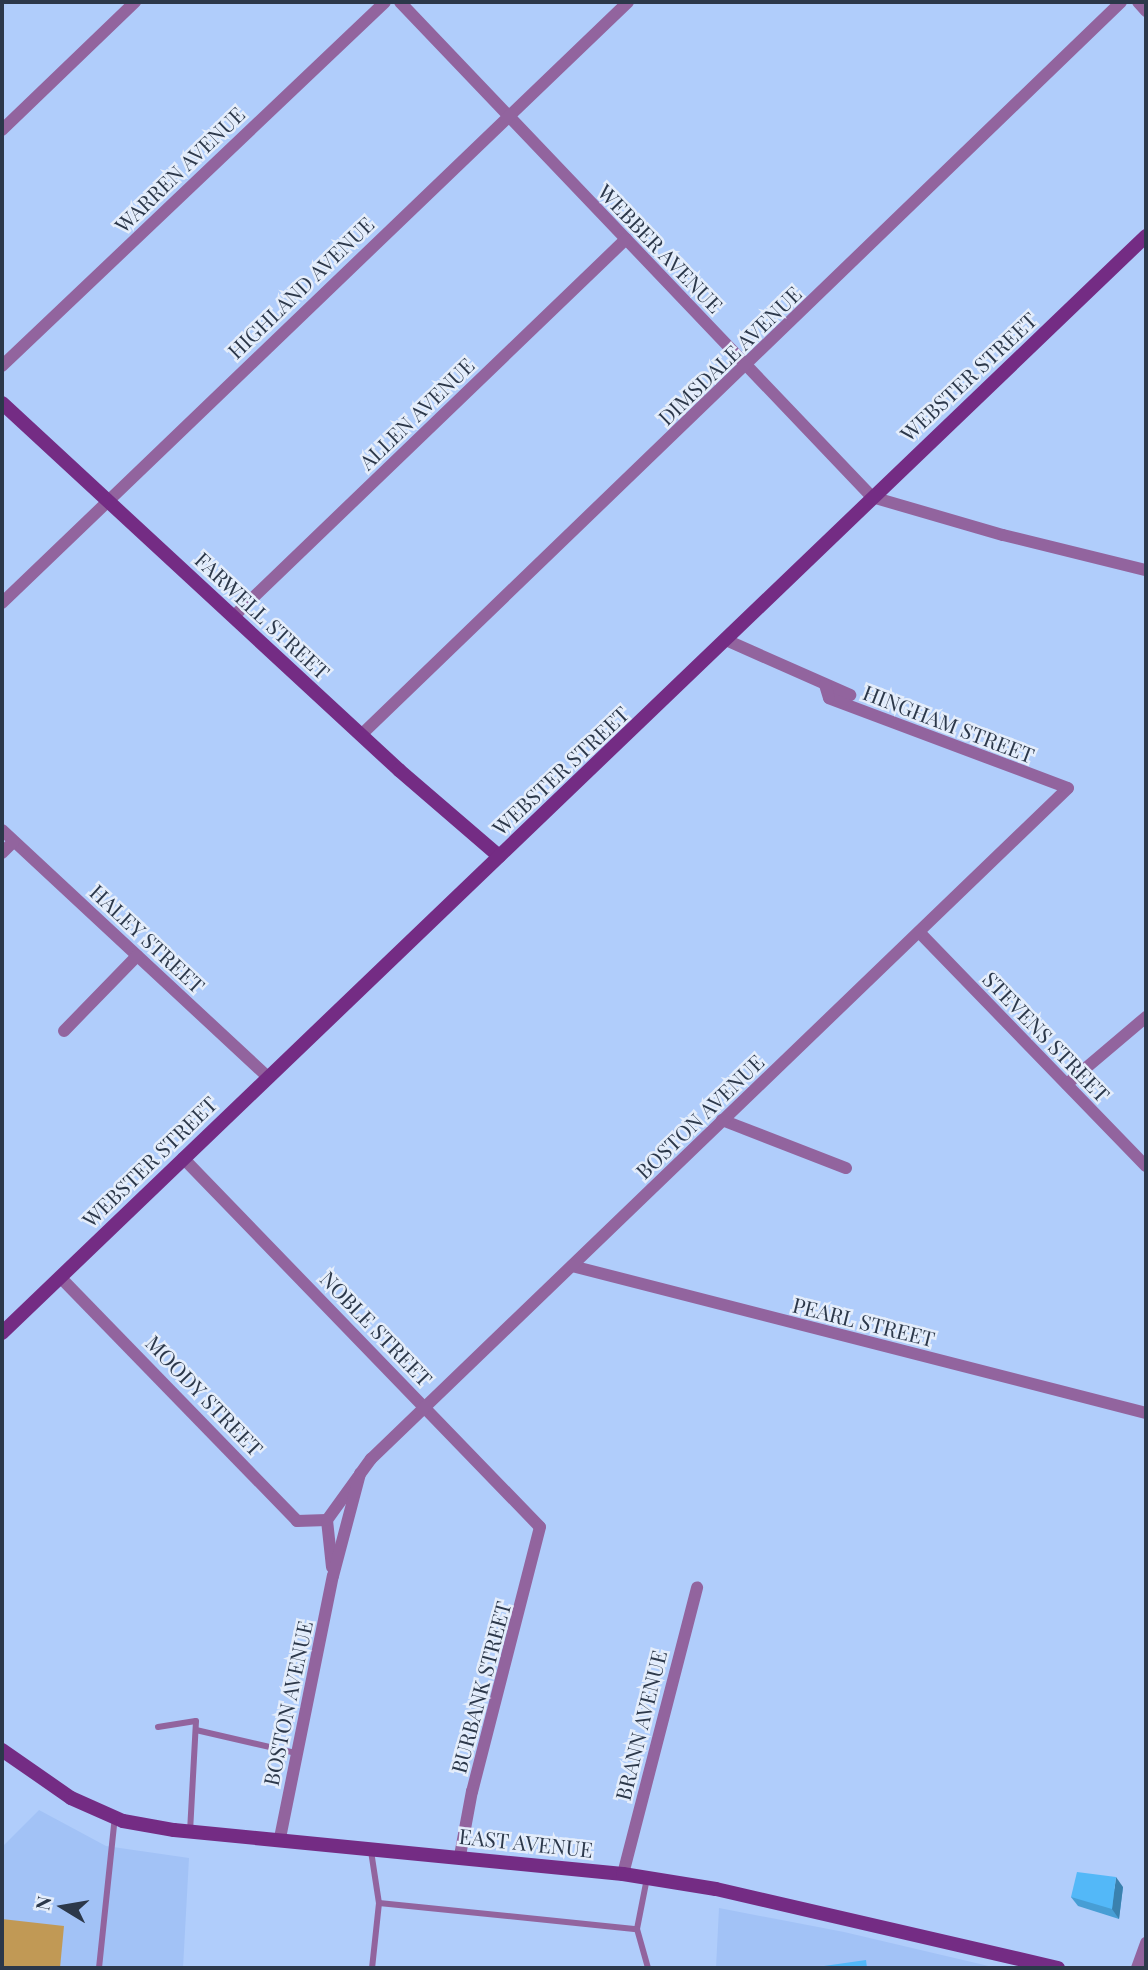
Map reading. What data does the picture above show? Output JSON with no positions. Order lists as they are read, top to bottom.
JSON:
{
  "streets": {
    "main road": ["WEBSTER STREET", "FARWELL STREET", "EAST AVENUE"],
    "street": [
      "WARREN AVENUE",
      "WEBBER AVENUE",
      "HIGHLAND AVENUE",
      "DIMSDALE AVENUE",
      "ALLEN AVENUE",
      "HINGHAM STREET",
      "HALEY STREET",
      "STEVENS STREET",
      "BOSTON AVENUE",
      "PEARL STREET",
      "NOBLE STREET",
      "MOODY STREET",
      "BURBANK STREET",
      "BRANN AVENUE"
    ]
  },
  "crossings": [
    ["WEBBER AVENUE", "HIGHLAND AVENUE"],
    ["WEBBER AVENUE", "DIMSDALE AVENUE"],
    ["WEBBER AVENUE", "WEBSTER STREET"],
    ["WEBBER AVENUE", "ALLEN AVENUE"],
    ["HIGHLAND AVENUE", "FARWELL STREET"],
    ["DIMSDALE AVENUE", "FARWELL STREET"],
    ["WEBSTER STREET", "FARWELL STREET"],
    ["WEBSTER STREET", "HALEY STREET"],
    ["WEBSTER STREET", "NOBLE STREET"],
    ["WEBSTER STREET", "MOODY STREET"],
    ["ALLEN AVENUE", "FARWELL STREET"],
    ["HINGHAM STREET", "BOSTON AVENUE"],
    ["STEVENS STREET", "BOSTON AVENUE"],
    ["BOSTON AVENUE", "PEARL STREET"],
    ["BOSTON AVENUE", "NOBLE STREET"],
    ["BOSTON AVENUE", "MOODY STREET"],
    ["BOSTON AVENUE", "EAST AVENUE"],
    ["NOBLE STREET", "BURBANK STREET"],
    ["BURBANK STREET", "EAST AVENUE"],
    ["BRANN AVENUE", "EAST AVENUE"]
  ],
  "north": "left"
}
